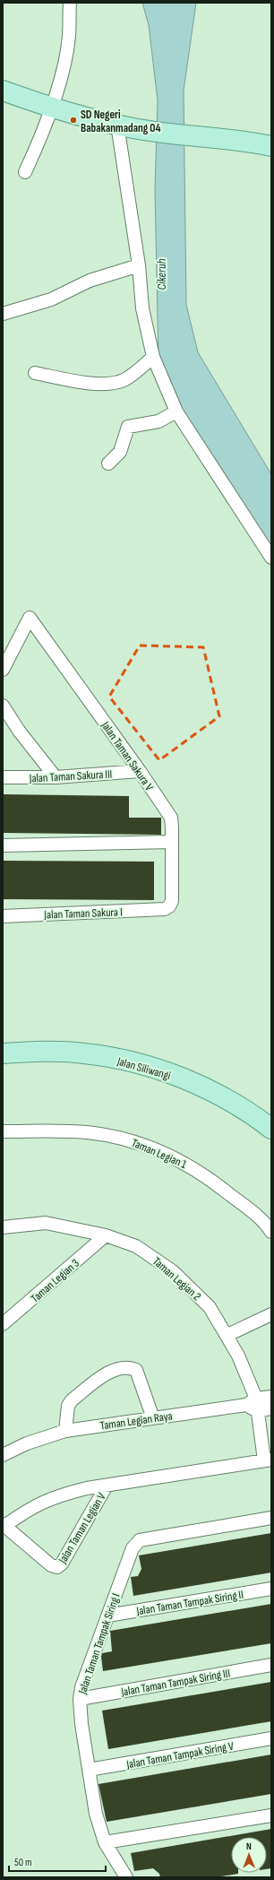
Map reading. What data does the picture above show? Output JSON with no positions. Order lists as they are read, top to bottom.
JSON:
{
  "streets": {
    "main road": ["Jalan Siliwangi"],
    "street": [
      "Jalan Taman Sakura V",
      "Jalan Taman Sakura III",
      "Jalan Taman Sakura I",
      "Taman Legian 1",
      "Taman Legian 2",
      "Taman Legian 3",
      "Taman Legian Raya",
      "Jalan Taman Legian V",
      "Jalan Taman Tampak Siring II",
      "Jalan Taman Tampak Siring I",
      "Jalan Taman Tampak Siring III",
      "Jalan Taman Tampak Siring V"
    ]
  },
  "crossings": [
    ["Jalan Taman Sakura V", "Jalan Taman Sakura III"],
    ["Jalan Taman Sakura V", "Jalan Taman Sakura I"],
    ["Taman Legian 2", "Taman Legian 3"],
    ["Taman Legian 2", "Taman Legian Raya"],
    ["Taman Legian 2", "Jalan Taman Legian V"],
    ["Taman Legian Raya", "Jalan Taman Legian V"],
    ["Jalan Taman Tampak Siring II", "Jalan Taman Tampak Siring I"],
    ["Jalan Taman Tampak Siring I", "Jalan Taman Tampak Siring III"],
    ["Jalan Taman Tampak Siring I", "Jalan Taman Tampak Siring V"]
  ],
  "water": ["Cikeruh"],
  "places": ["SD Negeri Babakanmadang 04"],
  "scale_bar": "50 m",
  "north": "top"
}
